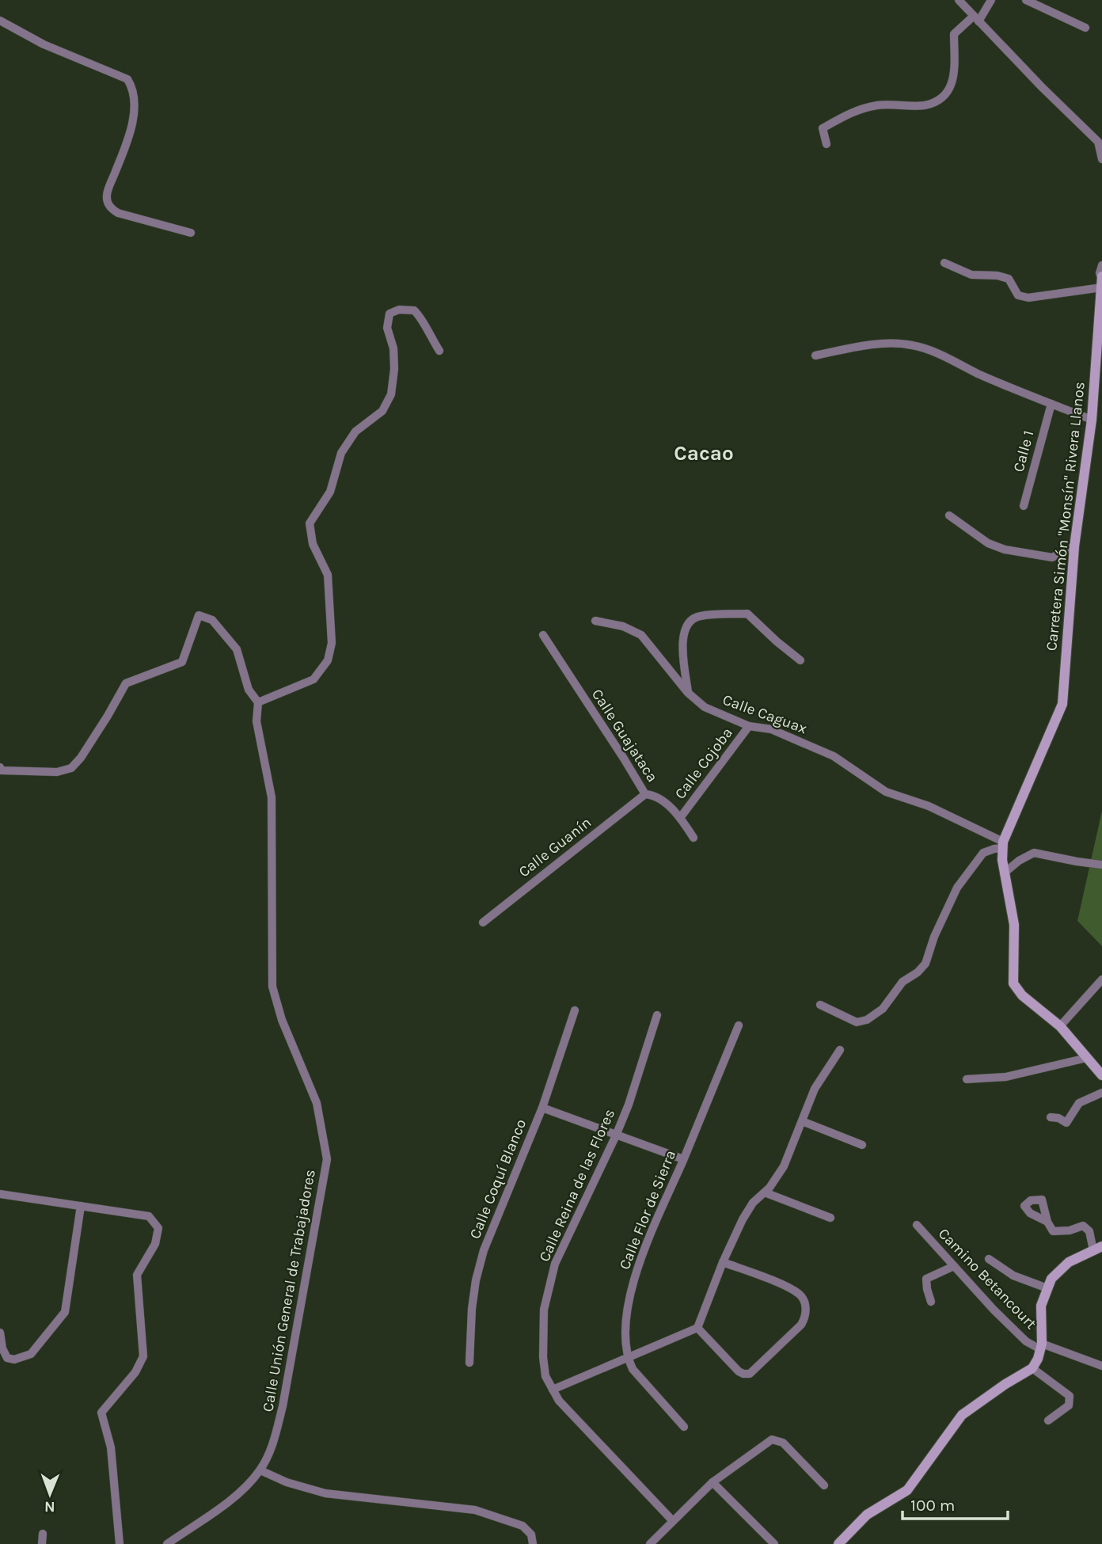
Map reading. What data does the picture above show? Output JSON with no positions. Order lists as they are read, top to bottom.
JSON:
{
  "streets": {
    "street": [
      "Calle 1",
      "Carretera Simón \"Monsín\" Rivera Llanos",
      "Calle Caguax",
      "Calle Guajataca",
      "Calle Cojoba",
      "Calle Guanín",
      "Calle Coquí Blanco",
      "Calle Reina de las Flores",
      "Calle Flor de Sierra",
      "Camino Betancourt",
      "Calle Unión General de Trabajadores"
    ]
  },
  "crossings": [
    ["Carretera Simón \"Monsín\" Rivera Llanos", "Calle Caguax"],
    ["Calle Caguax", "Calle Cojoba"],
    ["Calle Guajataca", "Calle Cojoba"],
    ["Calle Guajataca", "Calle Guanín"]
  ],
  "districts": ["Cacao"],
  "scale_bar": "100 m",
  "north": "bottom"
}
